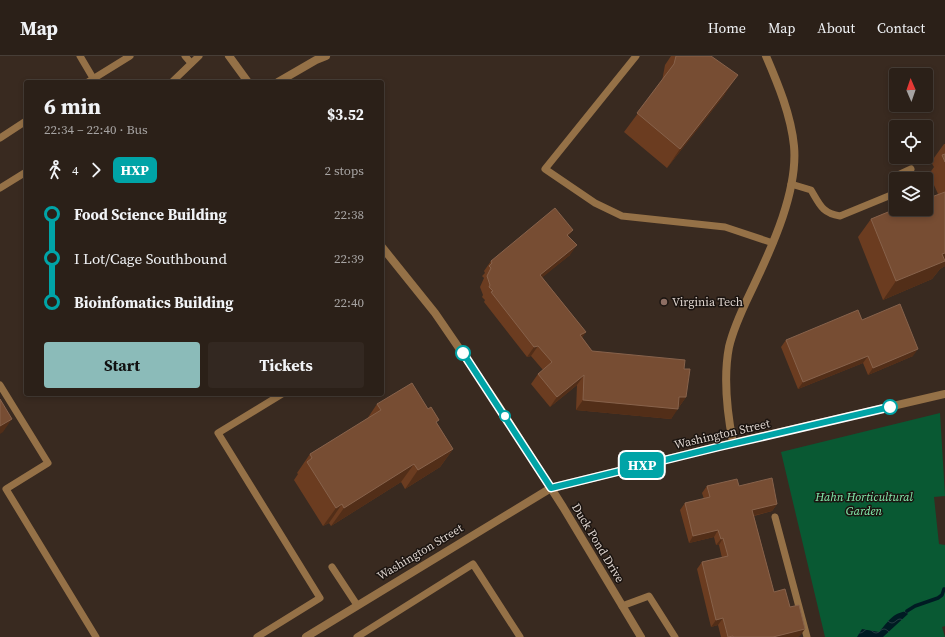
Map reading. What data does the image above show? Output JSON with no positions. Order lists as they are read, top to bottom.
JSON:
{
  "streets": {
    "street": ["Washington Street", "Duck Pond Drive"]
  },
  "crossings": [
    ["Washington Street", "Duck Pond Drive"]
  ],
  "parks": ["Hahn Horticultural Garden"],
  "places": ["Virginia Tech"],
  "lines": ["bus line HXP"],
  "north": "top",
  "page": {
    "header": "Map",
    "nav": [
      "Home",
      "Map",
      "About",
      "Contact"
    ],
    "on_map": "HXP",
    "heading": ["6 min", "22:34 – 22:40 · Bus", "$3.52"],
    "legs": ["4", "HXP", "2 stops"],
    "list": [
      {
        "name": "Food Science Building",
        "value": "22:38"
      },
      {
        "name": "I Lot/Cage Southbound",
        "value": "22:39"
      },
      {
        "name": "Bioinfomatics Building",
        "value": "22:40"
      }
    ],
    "buttons": ["Start", "Tickets"]
  }
}
